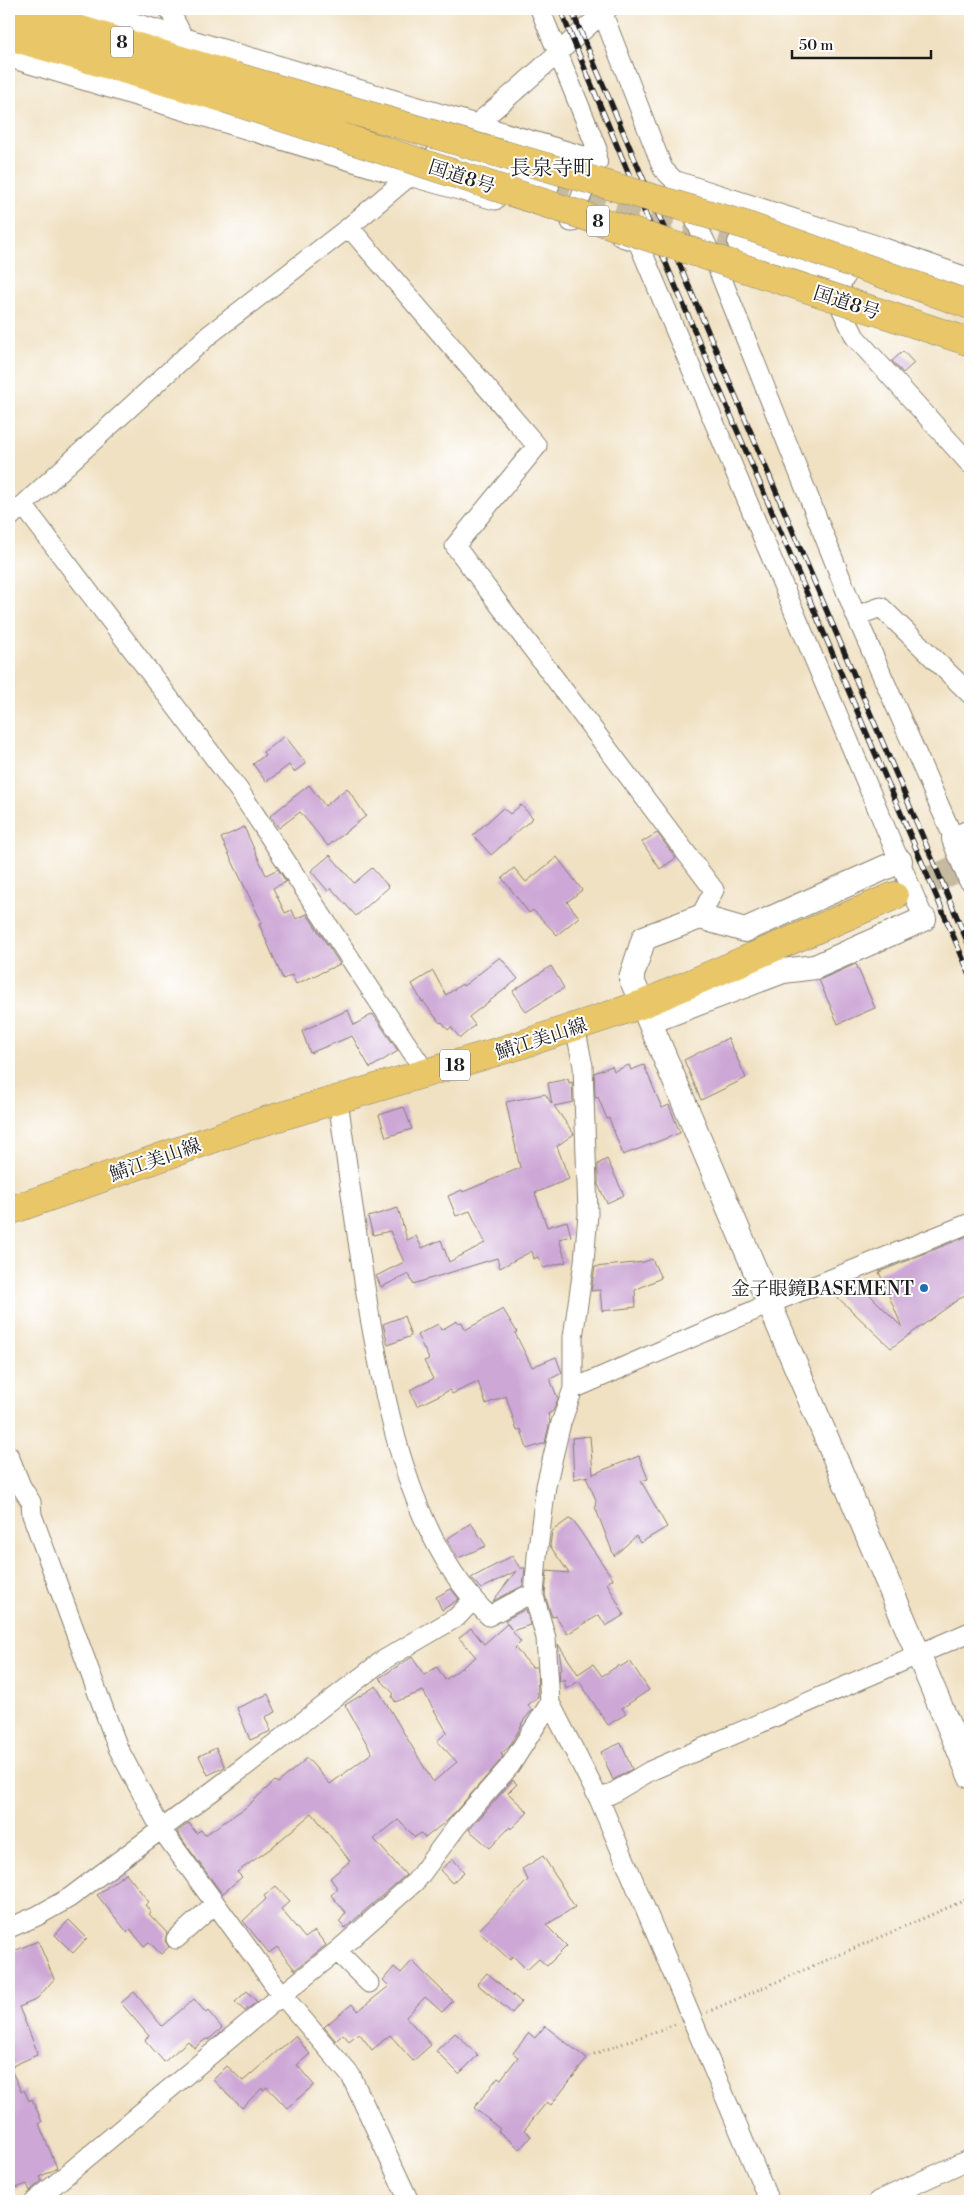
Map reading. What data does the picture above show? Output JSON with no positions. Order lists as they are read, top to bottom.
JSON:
{
  "streets": {
    "main road": [
      "8",
      "国道8号",
      "鯖江美山線",
      "18"
    ]
  },
  "districts": ["長泉寺町"],
  "places": ["金子眼鏡BASEMENT"],
  "scale_bar": "50 m"
}
